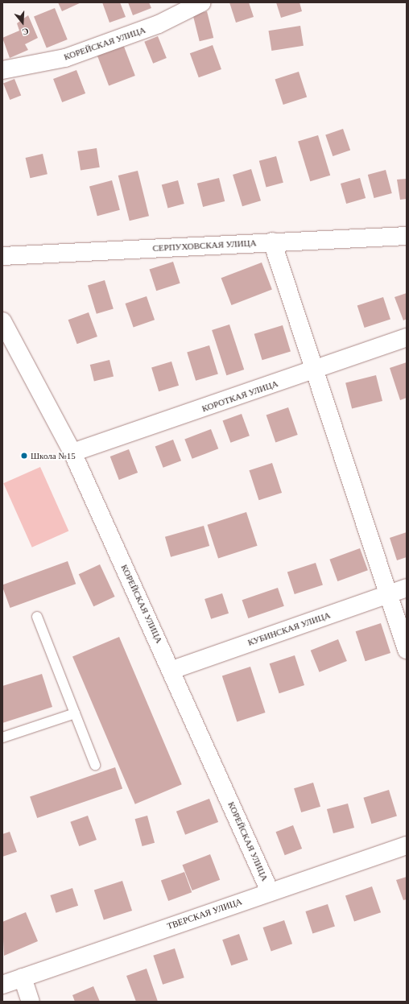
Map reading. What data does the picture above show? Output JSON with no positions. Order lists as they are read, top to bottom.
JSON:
{
  "streets": {
    "street": [
      "КОРЕЙСКАЯ УЛИЦА",
      "СЕРПУХОВСКАЯ УЛИЦА",
      "КОРОТКАЯ УЛИЦА",
      "КУБИНСКАЯ УЛИЦА",
      "ТВЕРСКАЯ УЛИЦА"
    ]
  },
  "crossings": [
    ["КОРЕЙСКАЯ УЛИЦА", "КОРОТКАЯ УЛИЦА"],
    ["КОРЕЙСКАЯ УЛИЦА", "КУБИНСКАЯ УЛИЦА"],
    ["КОРЕЙСКАЯ УЛИЦА", "ТВЕРСКАЯ УЛИЦА"]
  ],
  "places": ["Школа №15"],
  "north": "bottom"
}
